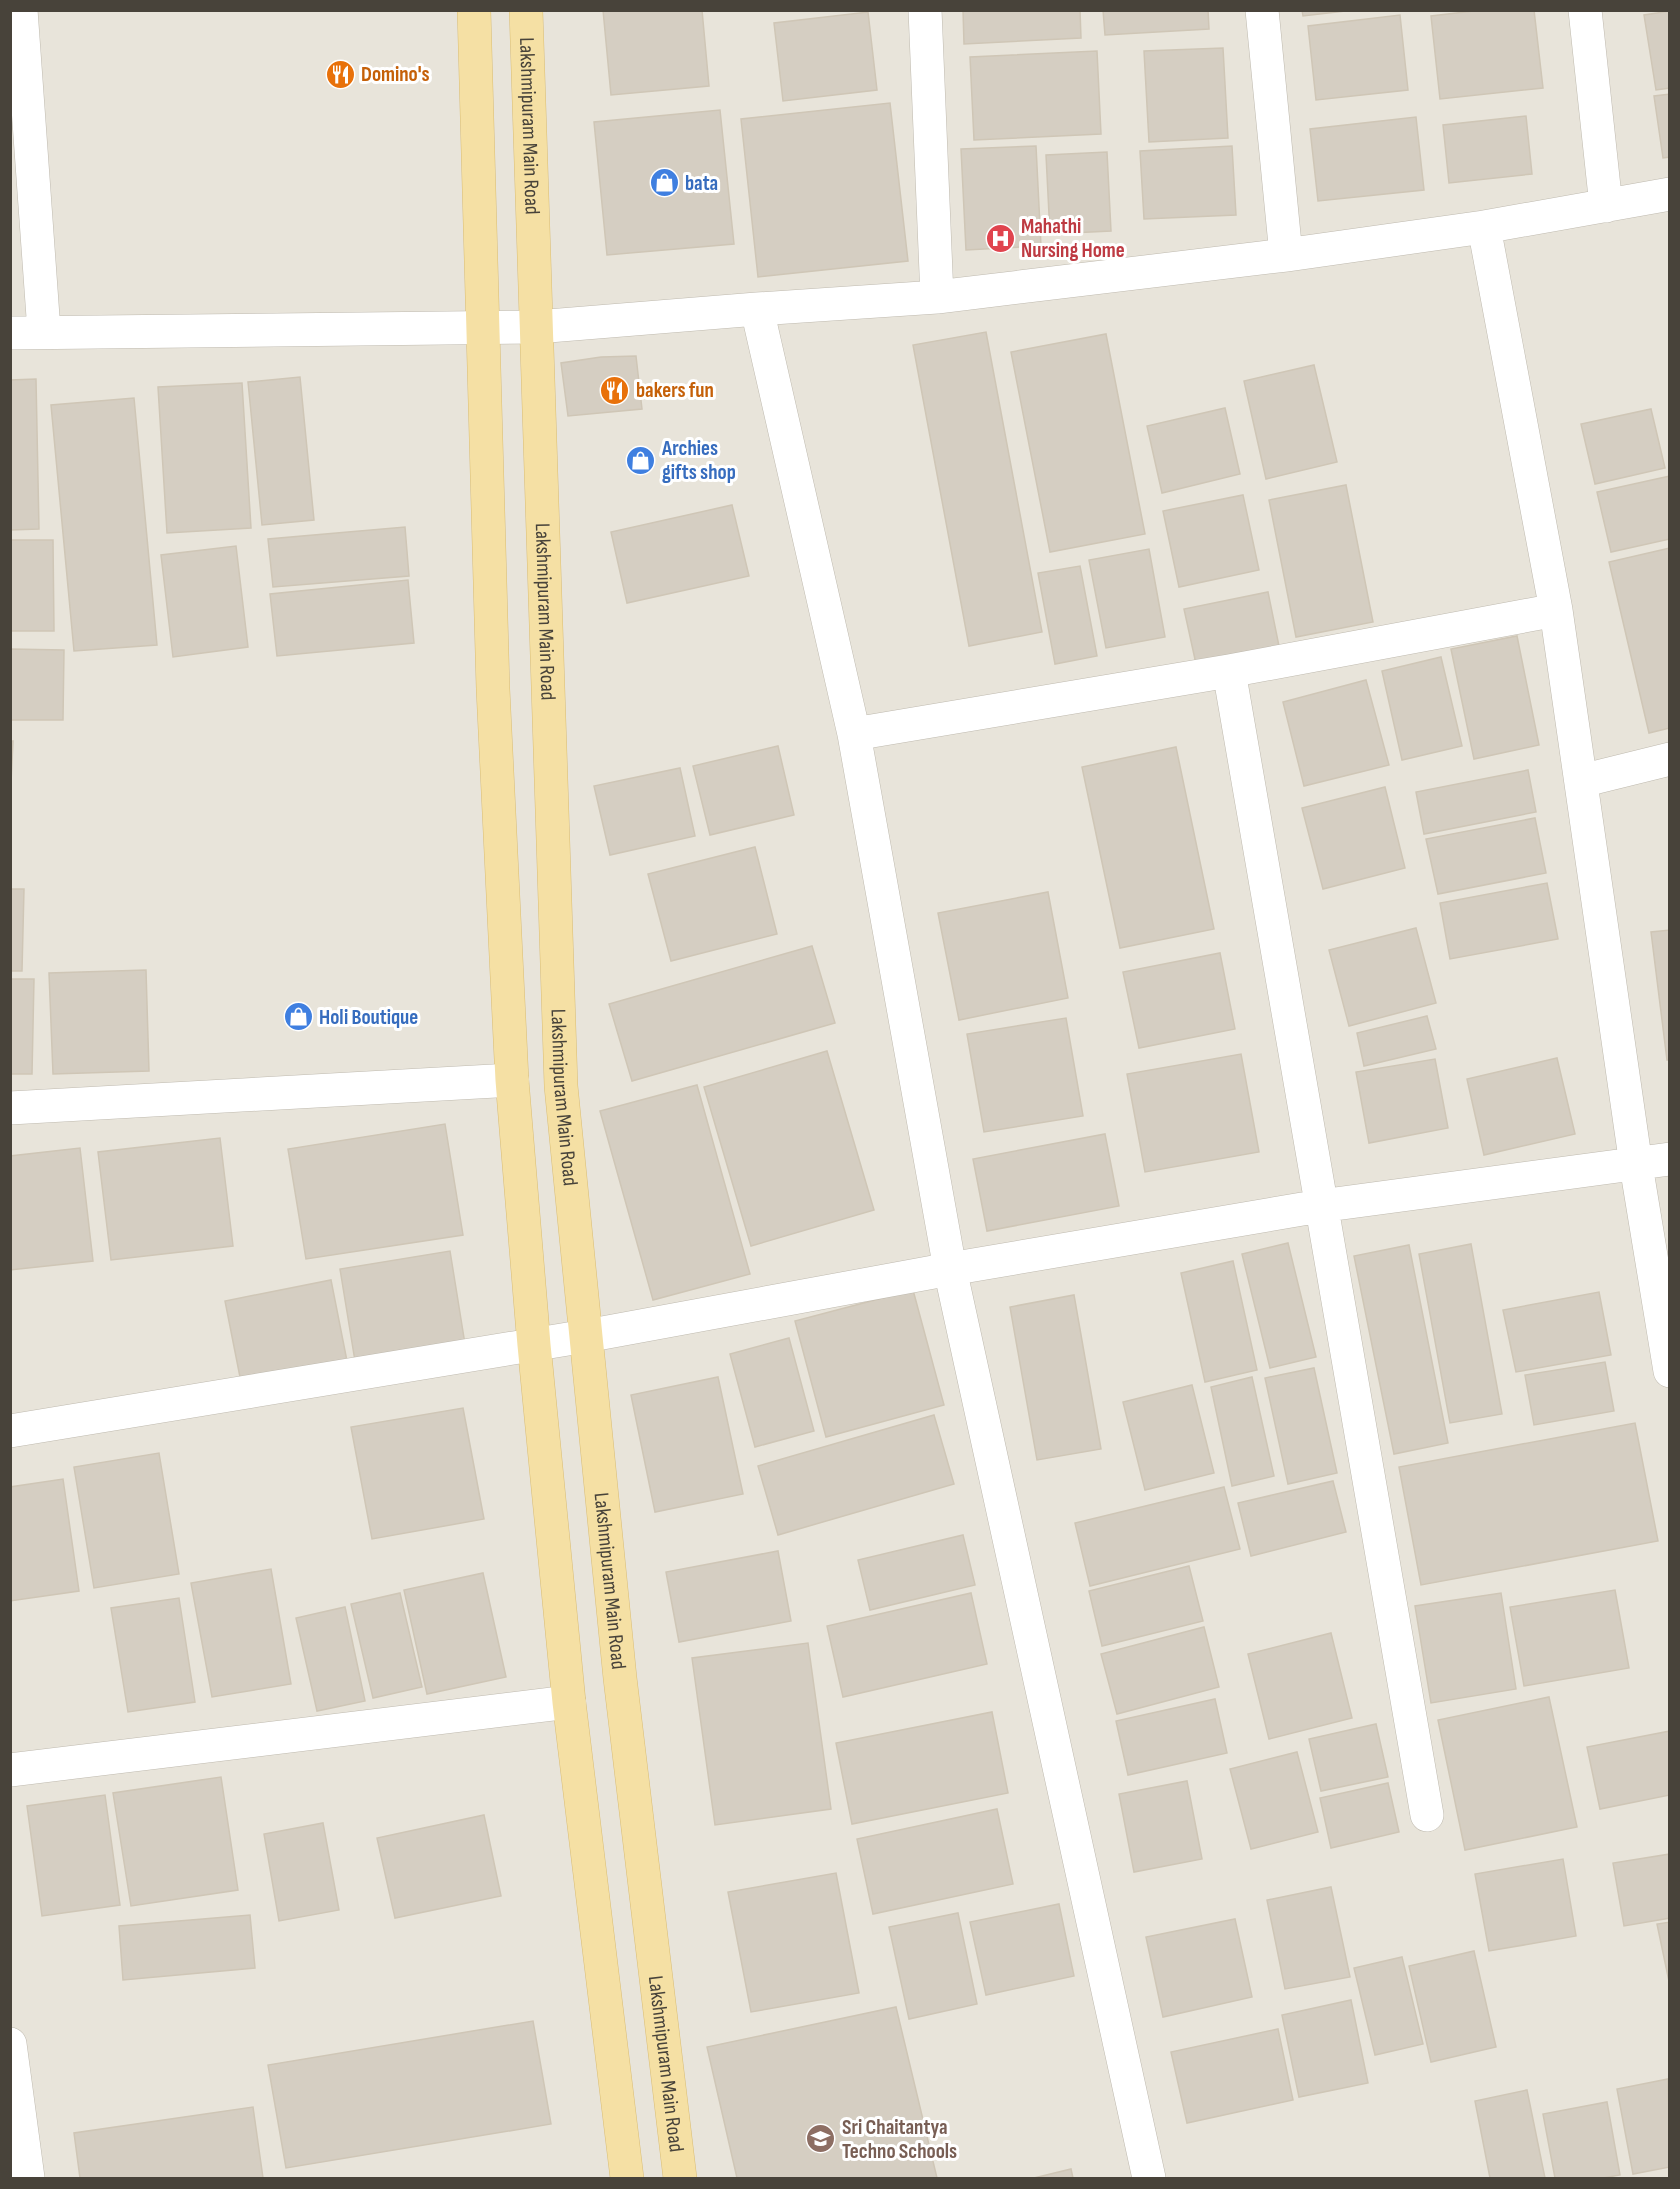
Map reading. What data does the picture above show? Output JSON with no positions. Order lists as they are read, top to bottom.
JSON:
{
  "streets": {
    "main road": ["Lakshmipuram Main Road"]
  },
  "places": {
    "restaurant": ["Domino's", "bakers fun"],
    "shop": ["bata", "Archies gifts shop", "Holi Boutique"],
    "hospital": ["Mahathi Nursing Home"],
    "school or university": ["Sri Chaitantya Techno Schools"]
  }
}
